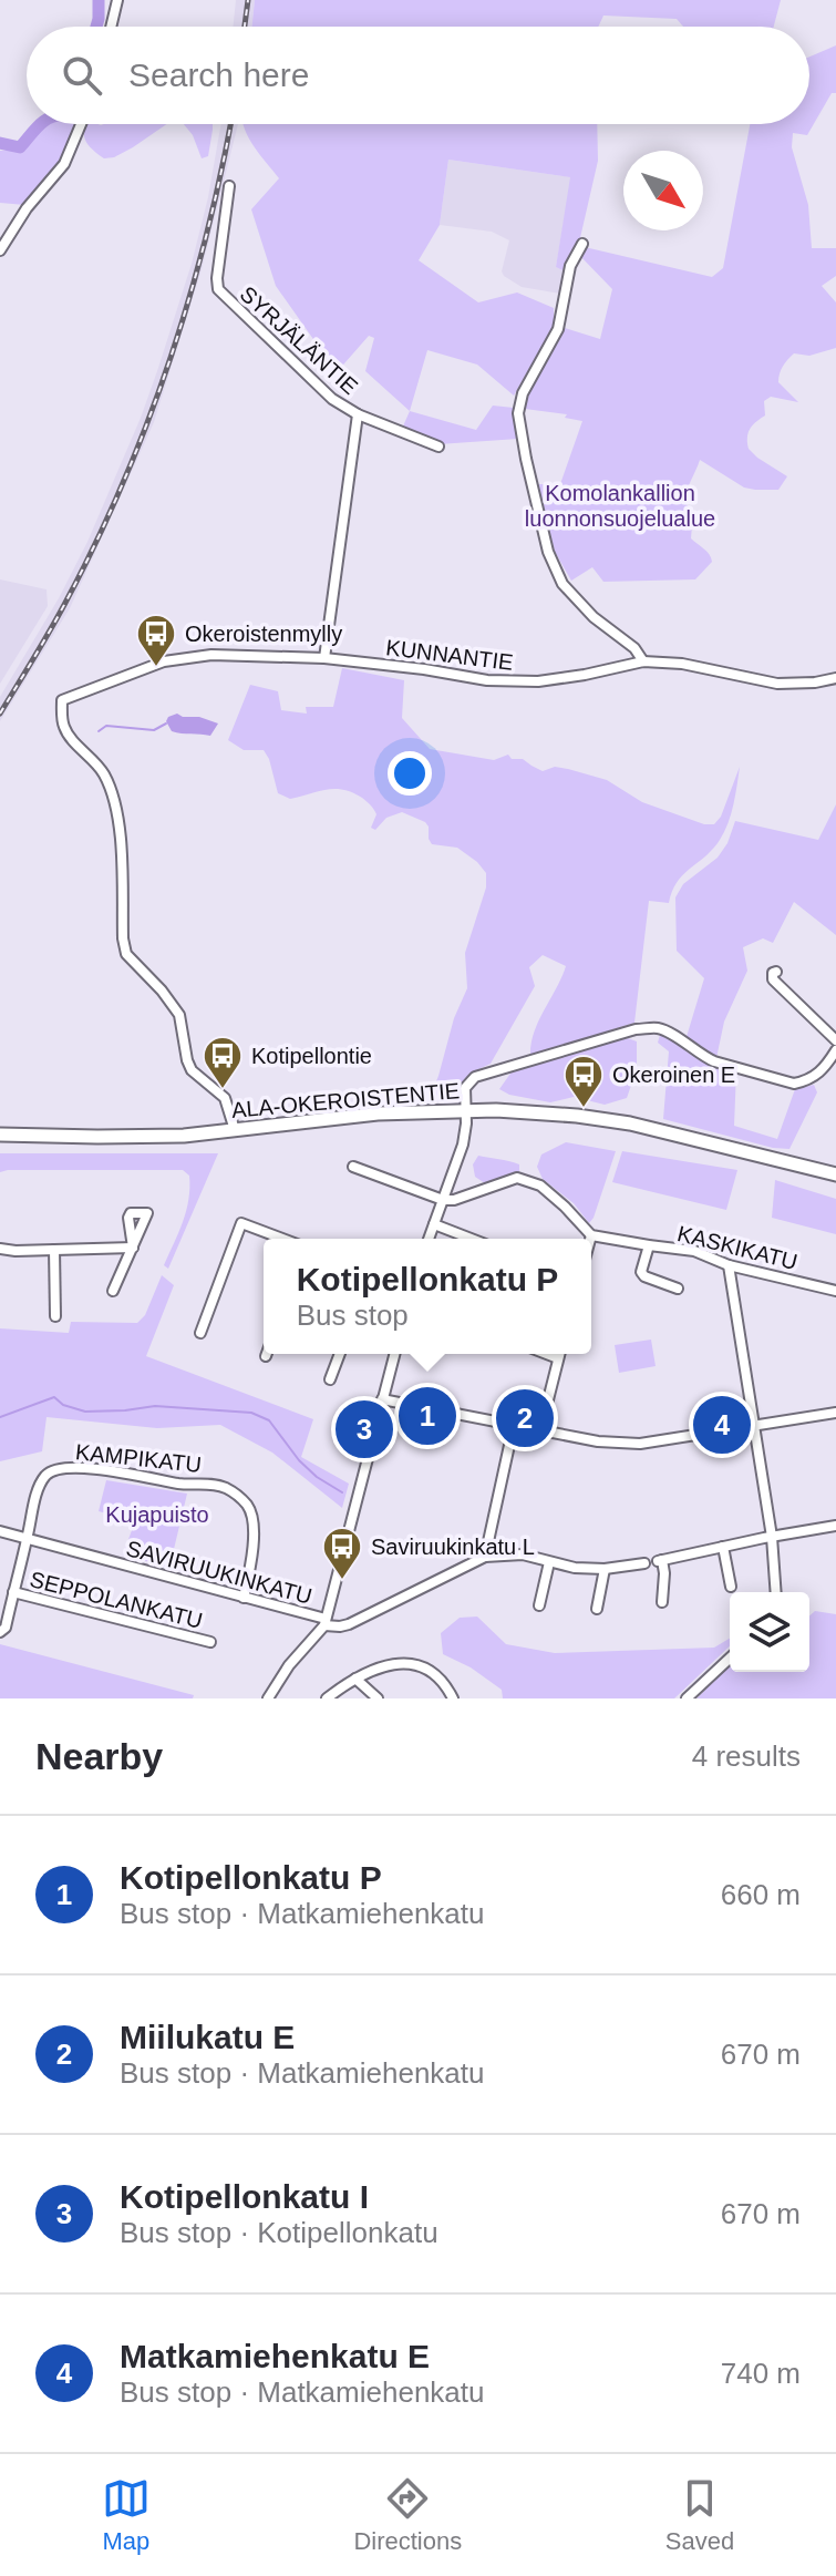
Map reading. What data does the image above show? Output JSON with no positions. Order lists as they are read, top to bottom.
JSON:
{
  "streets": {
    "main road": ["ALA-OKEROISTENTIE"],
    "street": [
      "SYRJÄLÄNTIE",
      "KUNNANTIE",
      "KASKIKATU",
      "KAMPIKATU",
      "SAVIRUUKINKATU",
      "SEPPOLANKATU"
    ]
  },
  "crossings": [
    ["SYRJÄLÄNTIE", "KUNNANTIE"],
    ["KUNNANTIE", "ALA-OKEROISTENTIE"],
    ["KAMPIKATU", "SAVIRUUKINKATU"],
    ["KAMPIKATU", "SEPPOLANKATU"]
  ],
  "parks": ["Komolankallion luonnonsuojelualue", "Kujapuisto"],
  "places": {
    "bus stop": [
      "Okeroistenmylly",
      "Kotipellontie",
      "Okeroinen E",
      "Saviruukinkatu L"
    ]
  },
  "north": "bottom right",
  "page": {
    "search": "Search here",
    "popup": ["Kotipellonkatu P", "Bus stop"],
    "pins": [
      "1",
      "2",
      "4",
      "3"
    ],
    "heading": ["Nearby", "4 results"],
    "list": [
      {
        "mark": "1",
        "name": "Kotipellonkatu P",
        "note": "Bus stop · Matkamiehenkatu",
        "value": "660 m"
      },
      {
        "mark": "2",
        "name": "Miilukatu E",
        "note": "Bus stop · Matkamiehenkatu",
        "value": "670 m"
      },
      {
        "mark": "3",
        "name": "Kotipellonkatu I",
        "note": "Bus stop · Kotipellonkatu",
        "value": "670 m"
      },
      {
        "mark": "4",
        "name": "Matkamiehenkatu E",
        "note": "Bus stop · Matkamiehenkatu",
        "value": "740 m"
      }
    ],
    "nav": ["Map", "Directions", "Saved"]
  }
}
